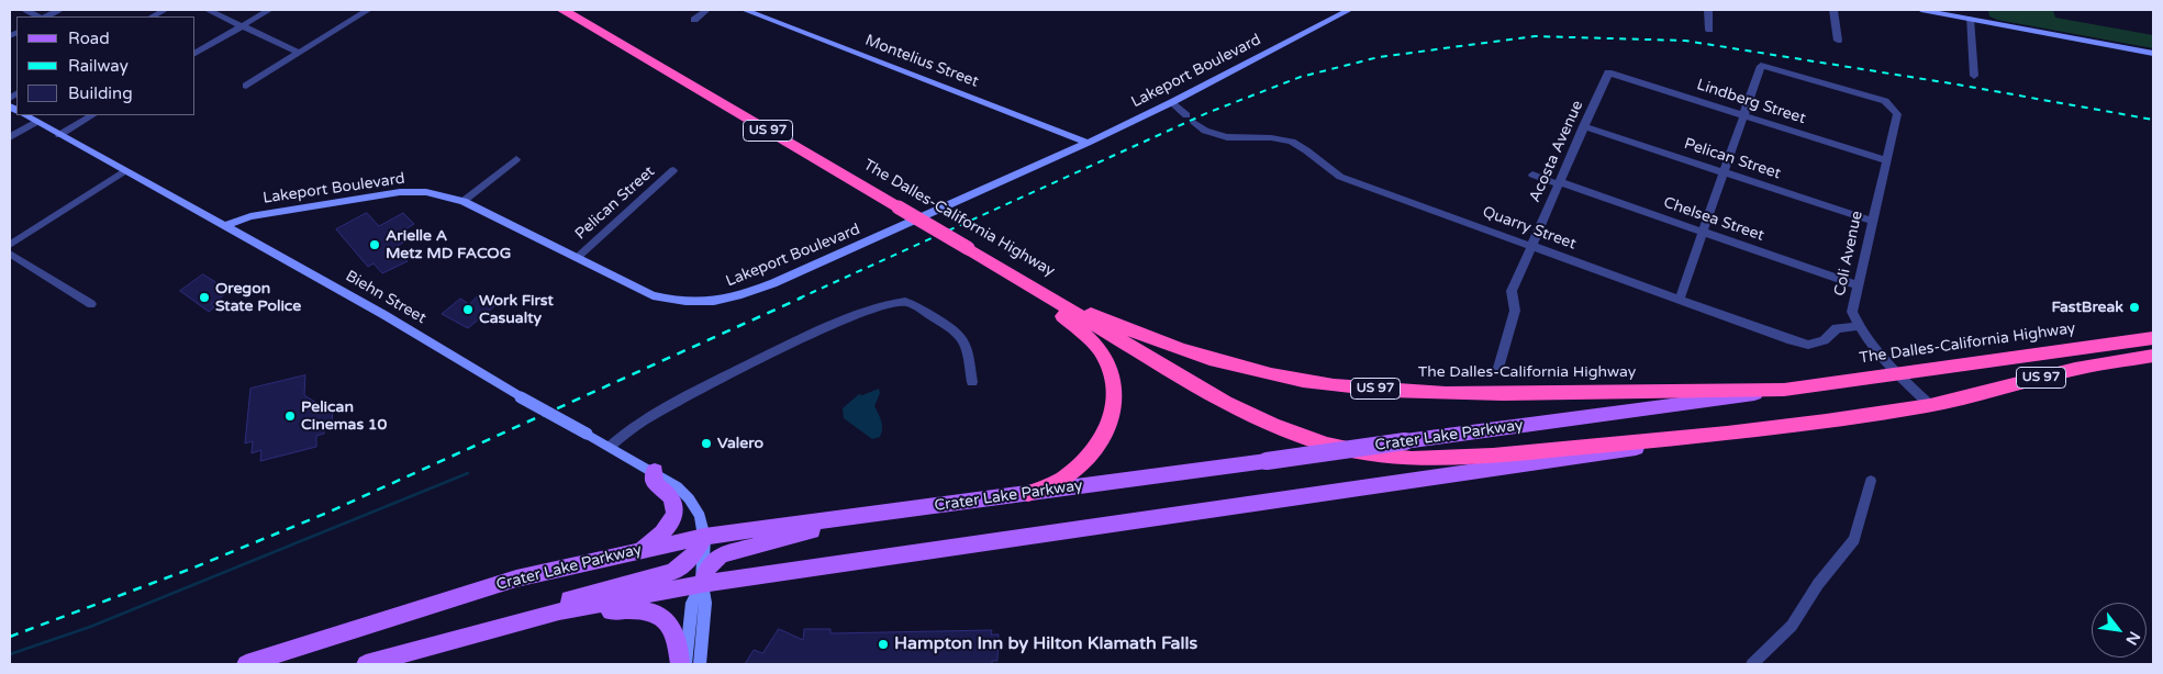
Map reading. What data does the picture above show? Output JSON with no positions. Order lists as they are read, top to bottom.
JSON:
{
  "streets": {
    "highway": ["US 97", "The Dalles-California Highway"],
    "main road": ["Crater Lake Parkway"],
    "street": [
      "Montelius Street",
      "Lakeport Boulevard",
      "Lindberg Street",
      "Acosta Avenue",
      "Pelican Street",
      "Chelsea Street",
      "Quarry Street",
      "Coli Avenue",
      "Biehn Street"
    ]
  },
  "crossings": [
    ["Montelius Street", "Lakeport Boulevard"],
    ["Lakeport Boulevard", "Pelican Street"],
    ["Lakeport Boulevard", "Biehn Street"],
    ["Lindberg Street", "Acosta Avenue"],
    ["Lindberg Street", "Coli Avenue"],
    ["US 97", "The Dalles-California Highway"],
    ["US 97", "Coli Avenue"],
    ["Acosta Avenue", "Pelican Street"],
    ["Acosta Avenue", "Chelsea Street"],
    ["Acosta Avenue", "Quarry Street"],
    ["Pelican Street", "Coli Avenue"],
    ["The Dalles-California Highway", "Coli Avenue"],
    ["The Dalles-California Highway", "Crater Lake Parkway"],
    ["Chelsea Street", "Coli Avenue"],
    ["Quarry Street", "Coli Avenue"],
    ["Biehn Street", "Crater Lake Parkway"]
  ],
  "places": [
    "Arielle A Metz MD FACOG",
    "Oregon State Police",
    "FastBreak",
    "Work First Casualty",
    "Pelican Cinemas 10",
    "Valero",
    "Hampton Inn by Hilton Klamath Falls"
  ],
  "legend": ["Road", "Railway", "Building"],
  "north": "bottom right"
}
